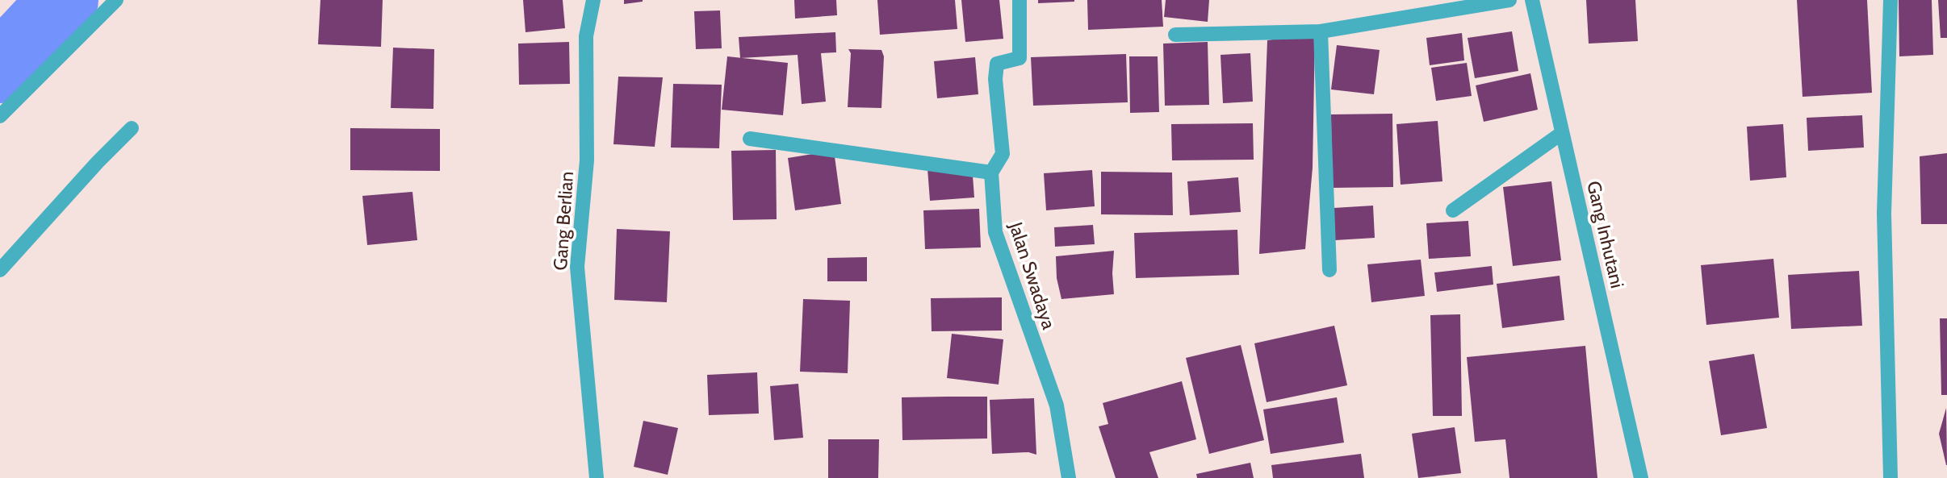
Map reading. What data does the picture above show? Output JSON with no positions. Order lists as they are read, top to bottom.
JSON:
{
  "streets": {
    "street": ["Gang Berlian", "Gang Inhutani", "Jalan Swadaya"]
  }
}
